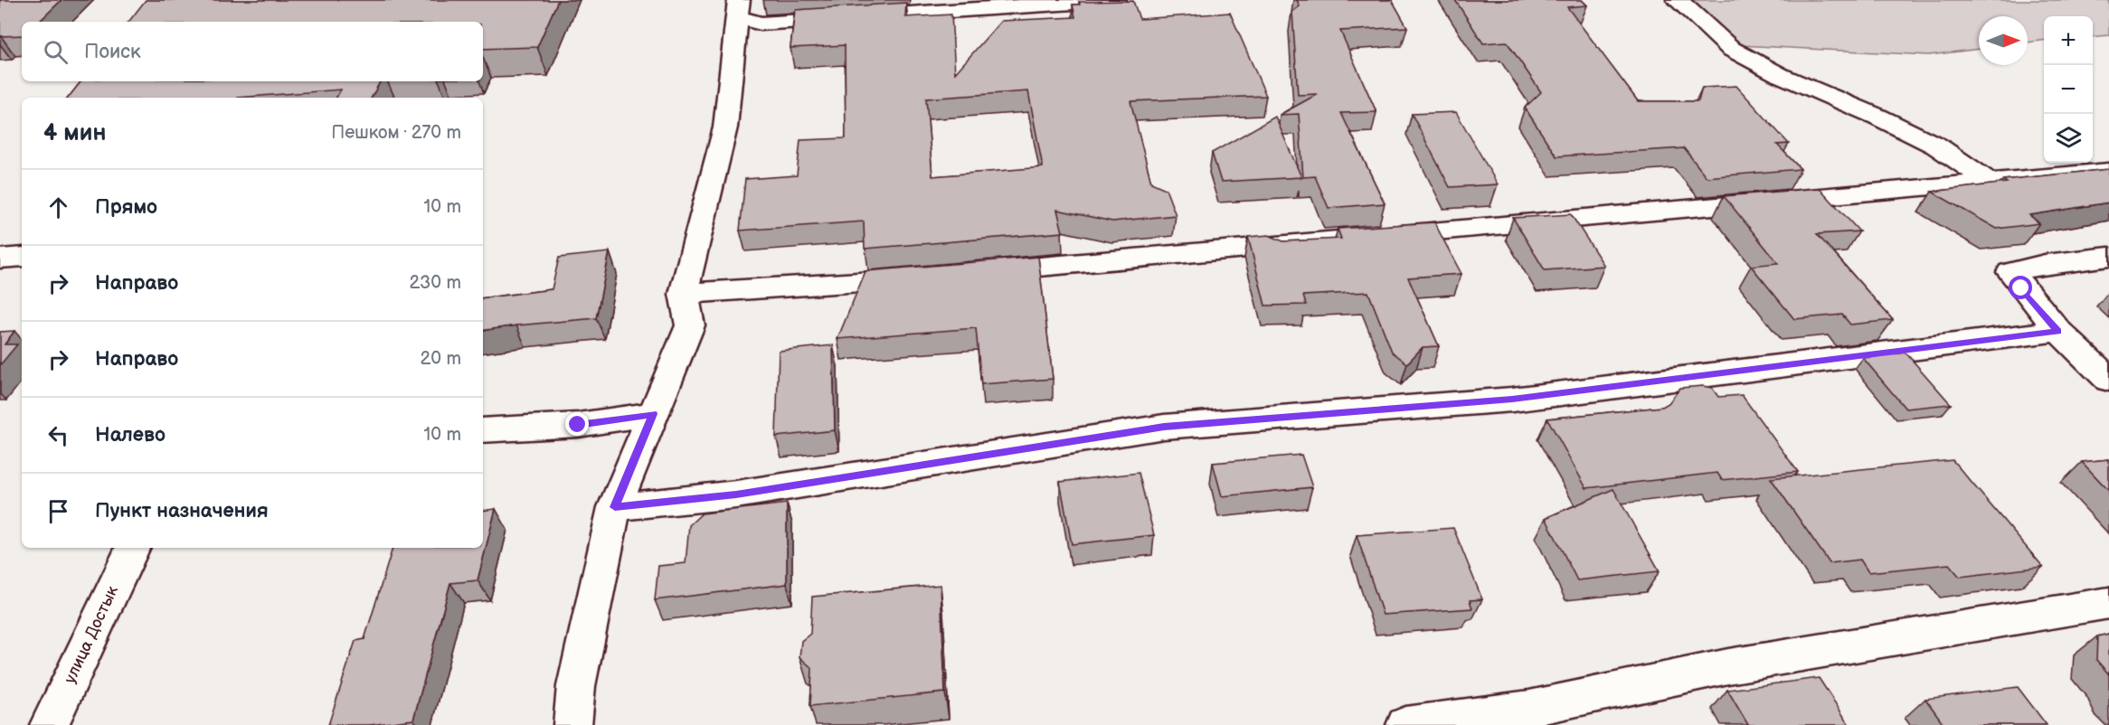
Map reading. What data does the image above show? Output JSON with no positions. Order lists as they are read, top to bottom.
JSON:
{
  "streets": {
    "street": ["улица Достык"]
  },
  "north": "right",
  "page": {
    "map_buttons": ["+", "−"],
    "search": "Поиск",
    "heading": ["4 мин", "Пешком · 270 m"],
    "list": [
      ["Прямо", "10 m"],
      ["Направо", "230 m"],
      ["Направо", "20 m"],
      ["Налево", "10 m"],
      "Пункт назначения"
    ]
  }
}
